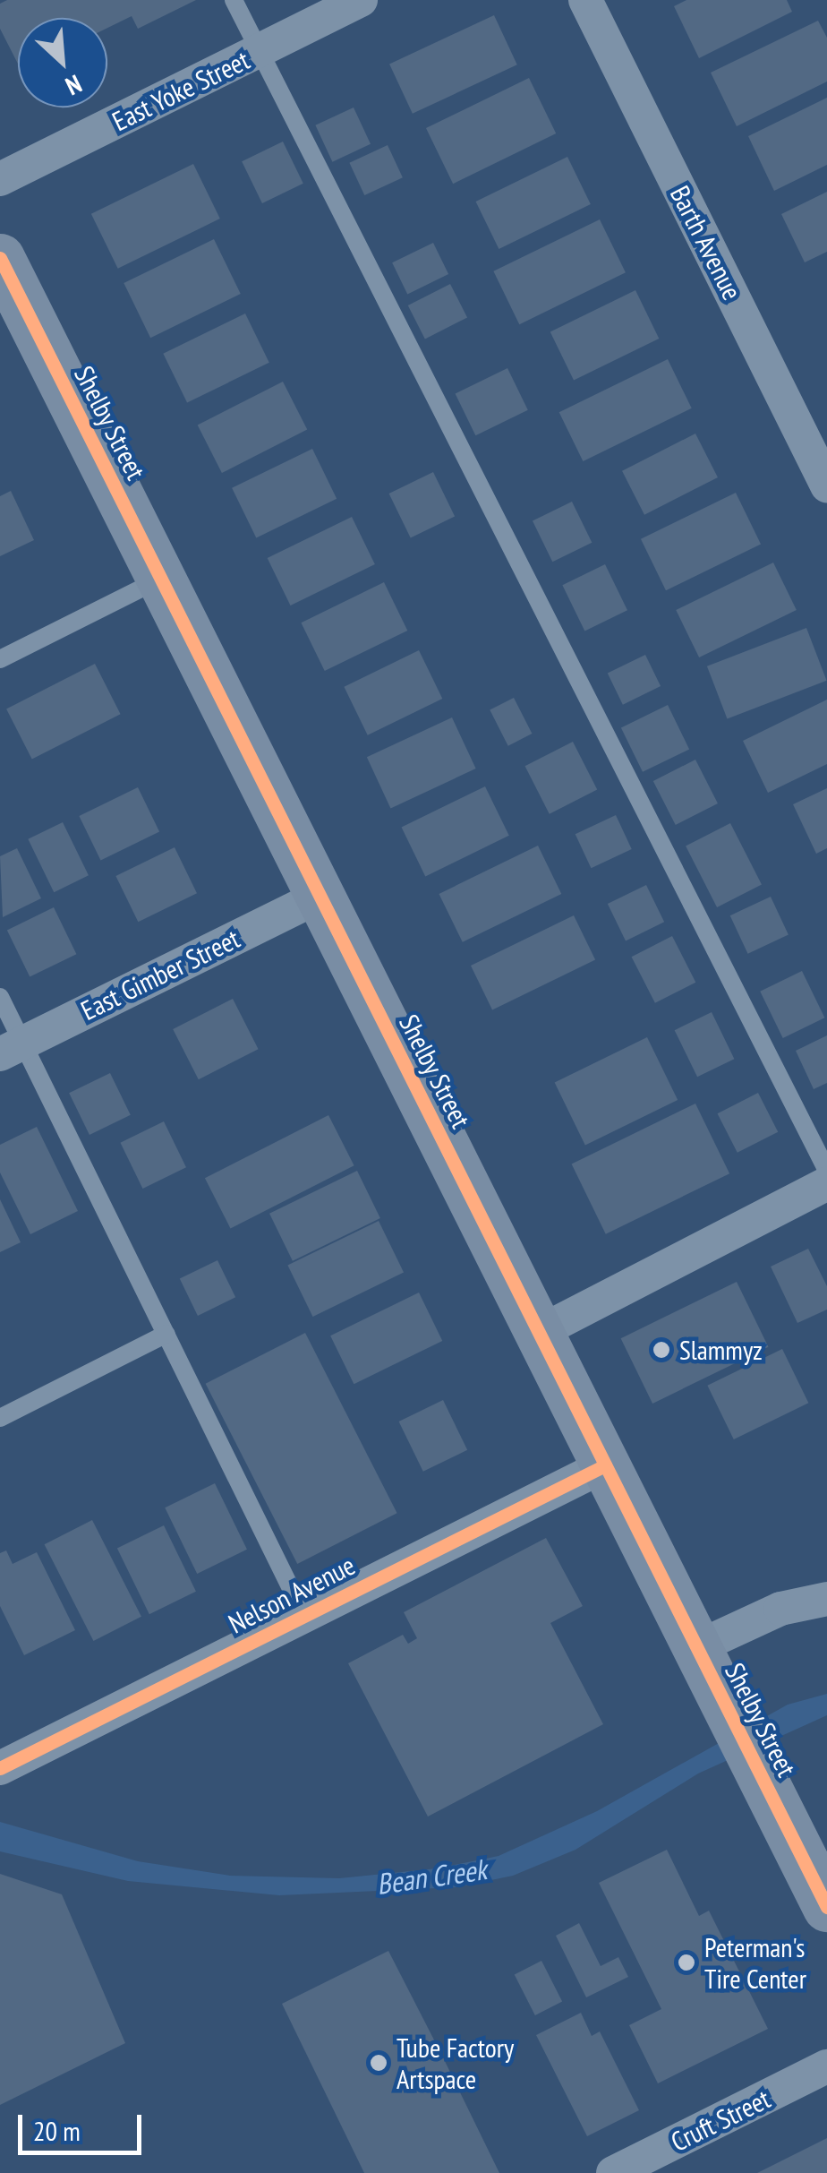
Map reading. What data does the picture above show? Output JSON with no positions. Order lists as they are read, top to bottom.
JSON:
{
  "streets": {
    "main road": ["Shelby Street"],
    "street": [
      "East Yoke Street",
      "Barth Avenue",
      "East Gimber Street",
      "Nelson Avenue",
      "Cruft Street"
    ]
  },
  "crossings": [
    ["Shelby Street", "East Gimber Street"],
    ["Shelby Street", "Nelson Avenue"]
  ],
  "water": ["Bean Creek"],
  "places": ["Slammyz", "Peterman's Tire Center", "Tube Factory Artspace"],
  "scale_bar": "20 m",
  "north": "bottom right"
}
